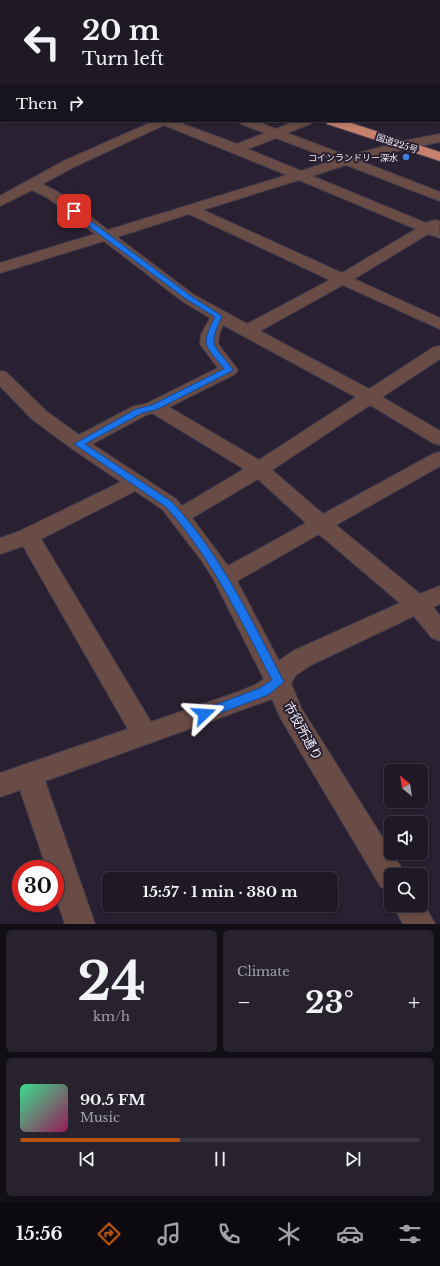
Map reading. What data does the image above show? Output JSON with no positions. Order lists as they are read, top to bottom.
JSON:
{
  "streets": {
    "highway": ["国道225号"],
    "street": ["市役所通り"]
  },
  "places": ["コインランドリー深水"],
  "north": "top left",
  "page": {
    "turn": ["20 m", "Turn left"],
    "then": "Then",
    "limit": "30",
    "trip": "15:57 · 1 min · 380 m",
    "tile": [
      ["24", "km/h"],
      "Climate"
    ],
    "heat": ["−", "23°", "+"],
    "song": ["90.5 FM", "Music"],
    "tabs": "15:56"
  }
}
